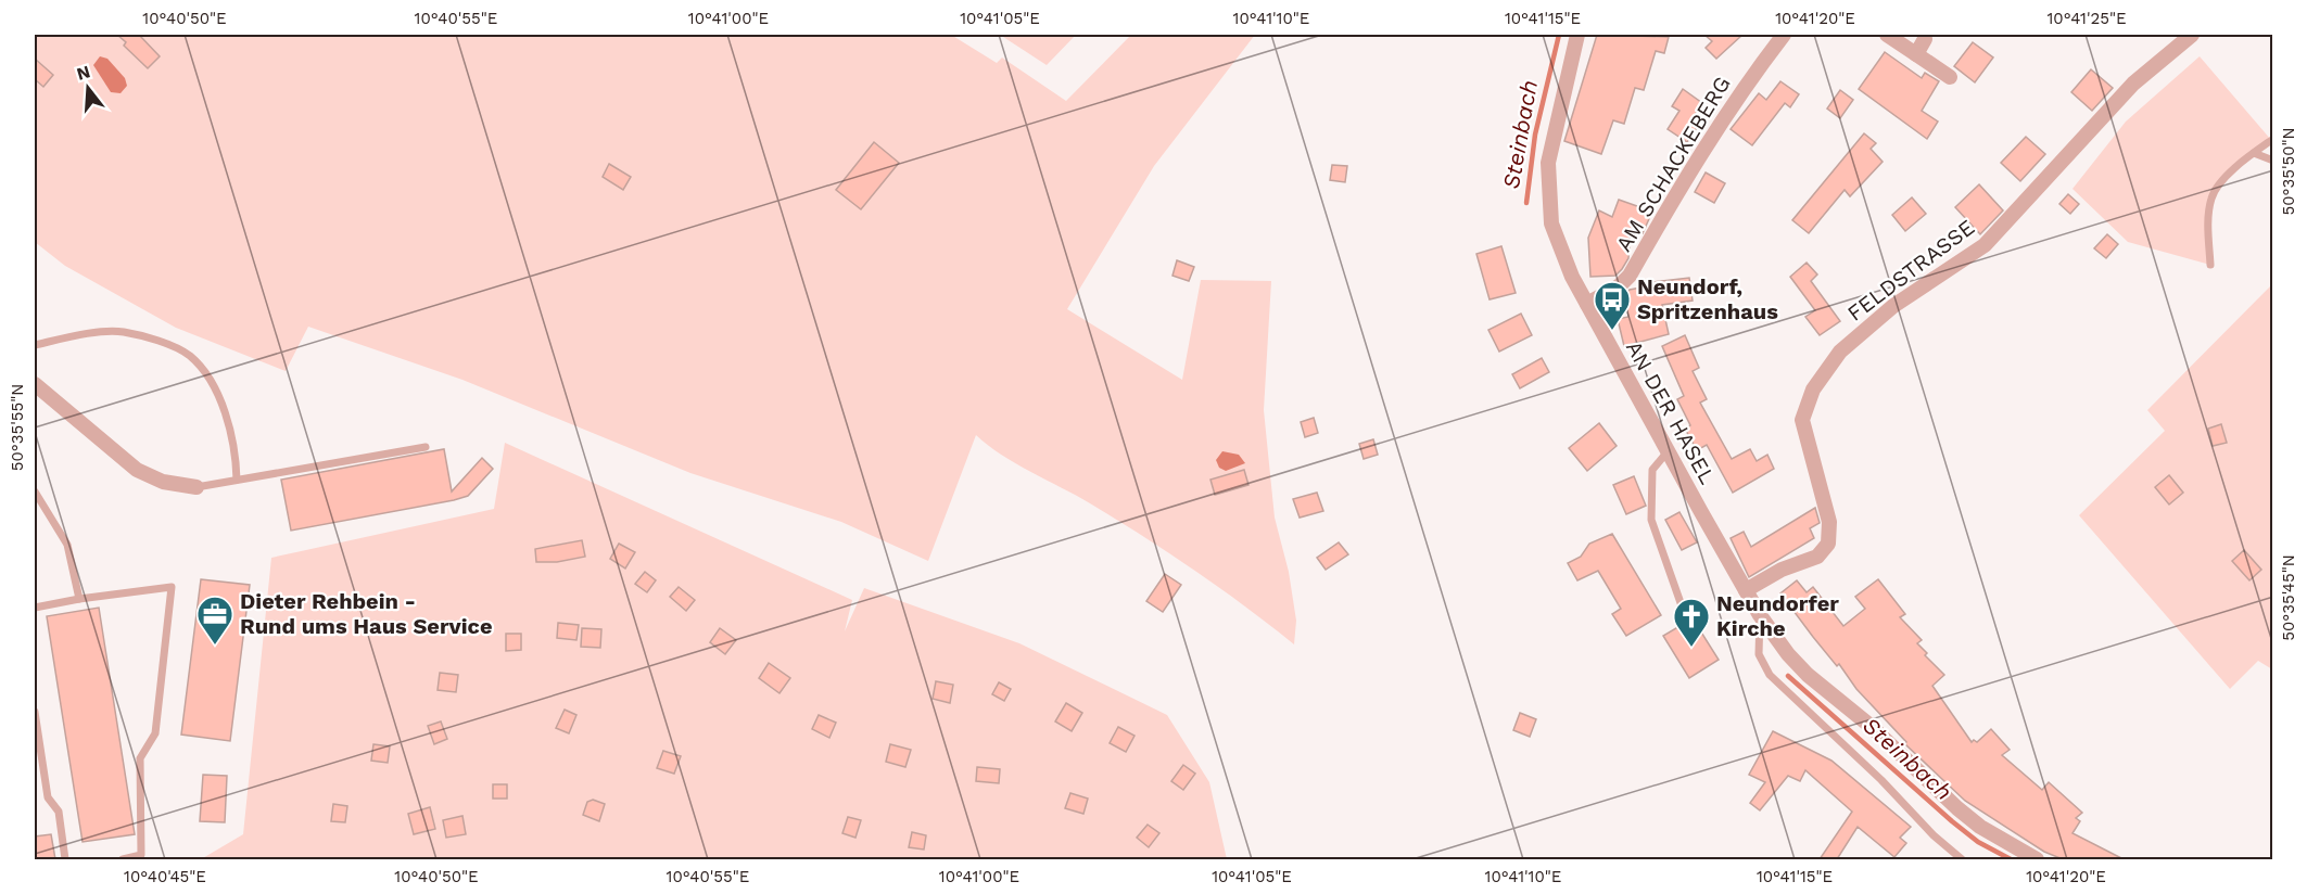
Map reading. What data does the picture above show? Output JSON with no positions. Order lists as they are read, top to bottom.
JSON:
{
  "streets": {
    "street": ["AM SCHACKEBERG", "FELDSTRASSE", "AN DER HASEL"]
  },
  "crossings": [
    ["AM SCHACKEBERG", "AN DER HASEL"],
    ["FELDSTRASSE", "AN DER HASEL"]
  ],
  "water": ["Steinbach"],
  "places": {
    "bus stop": ["Neundorf, Spritzenhaus"],
    "office": ["Dieter Rehbein - Rund ums Haus Service"],
    "church": ["Neundorfer Kirche"]
  },
  "north": "top",
  "coordinates": [
    "10°40'50\"E",
    "10°40'55\"E",
    "10°41'00\"E",
    "10°41'05\"E",
    "10°41'10\"E",
    "10°41'15\"E",
    "10°41'20\"E",
    "10°41'25\"E",
    "50°35'50\"N",
    "50°35'55\"N",
    "50°35'45\"N",
    "10°40'45\"E"
  ]
}
